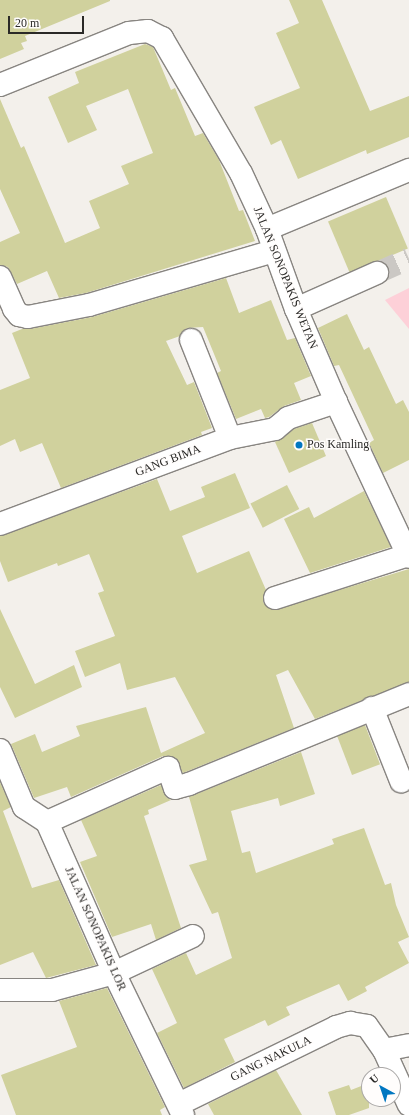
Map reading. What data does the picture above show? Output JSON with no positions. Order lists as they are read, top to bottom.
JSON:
{
  "streets": {
    "street": [
      "JALAN SONOPAKIS WETAN",
      "GANG BIMA",
      "JALAN SONOPAKIS LOR",
      "GANG NAKULA"
    ]
  },
  "crossings": [
    ["JALAN SONOPAKIS WETAN", "GANG BIMA"],
    ["JALAN SONOPAKIS LOR", "GANG NAKULA"]
  ],
  "places": ["Pos Kamling"],
  "scale_bar": "20 m",
  "north": "top left"
}
